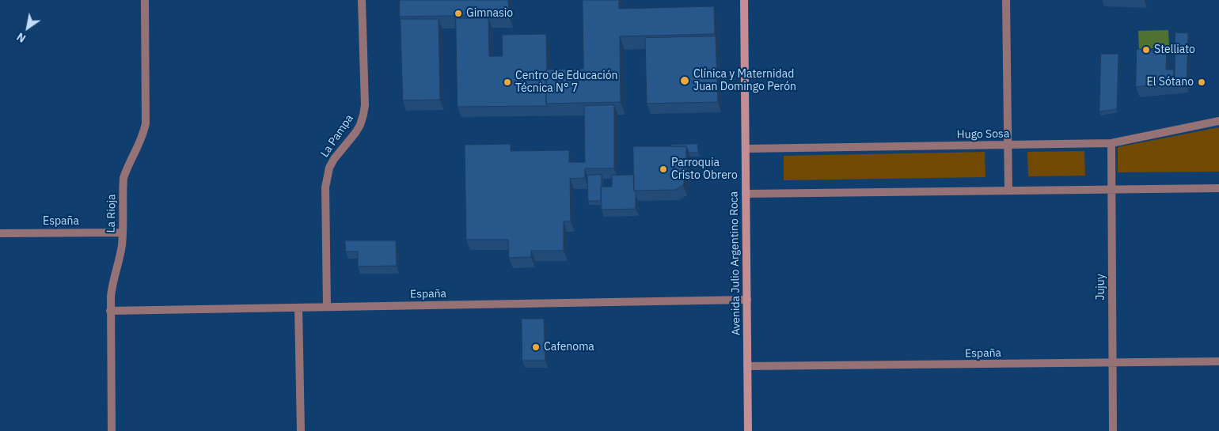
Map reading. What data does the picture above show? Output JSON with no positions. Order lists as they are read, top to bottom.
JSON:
{
  "streets": {
    "street": [
      "Hugo Sosa",
      "La Pampa",
      "La Rioja",
      "España",
      "Avenida Julio Argentino Roca",
      "Jujuy"
    ]
  },
  "crossings": [
    ["Hugo Sosa", "Avenida Julio Argentino Roca"],
    ["Hugo Sosa", "Jujuy"],
    ["La Pampa", "España"],
    ["La Rioja", "España"],
    ["España", "Avenida Julio Argentino Roca"],
    ["España", "Jujuy"]
  ],
  "places": [
    "Gimnasio",
    "Stelliato",
    "Clínica y Maternidad Juan Domingo Perón",
    "Centro de Educación Técnica N° 7",
    "El Sótano",
    "Parroquia Cristo Obrero",
    "Cafenoma"
  ],
  "north": "bottom left"
}
